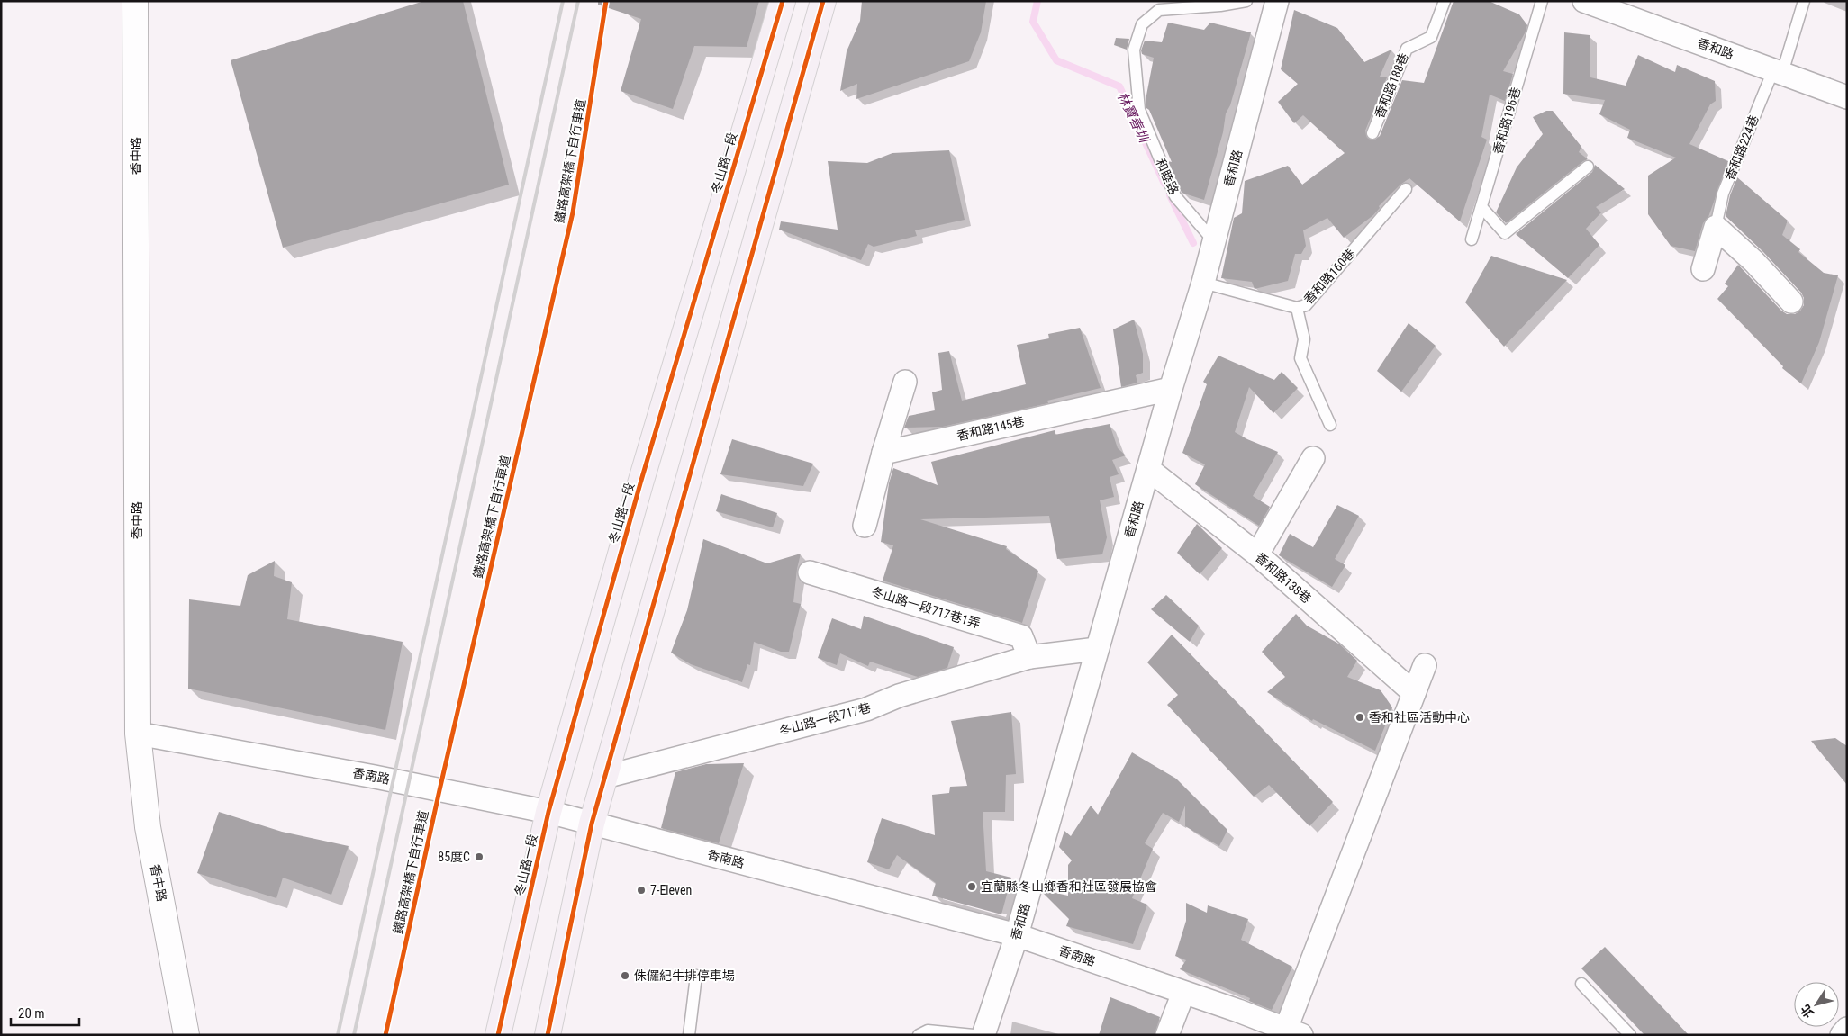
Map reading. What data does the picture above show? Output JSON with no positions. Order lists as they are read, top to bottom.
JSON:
{
  "streets": {
    "main road": ["冬山路一段"],
    "street": [
      "香和路",
      "香中路",
      "香和路145巷",
      "香和路138巷",
      "冬山路一段717巷1弄",
      "冬山路一段717巷",
      "香南路"
    ],
    "lane": [
      "香和路188巷",
      "香和路196巷",
      "香和路224巷",
      "和睦路",
      "香和路160巷"
    ],
    "cycle path": ["鐵路高架橋下自行車道"]
  },
  "crossings": [
    ["香和路", "香和路224巷"],
    ["香和路", "和睦路"],
    ["香和路", "香和路160巷"],
    ["香和路", "香和路145巷"],
    ["香和路", "香和路138巷"],
    ["香和路", "冬山路一段717巷"],
    ["香和路", "香南路"],
    ["香中路", "香南路"],
    ["冬山路一段", "香南路"],
    ["冬山路一段717巷1弄", "冬山路一段717巷"]
  ],
  "water": ["林寶春圳"],
  "places": [
    "香和社區活動中心",
    "85度C",
    "宜蘭縣冬山鄉香和社區發展協會",
    "7-Eleven",
    "侏儸紀牛排停車場"
  ],
  "scale_bar": "20 m",
  "north": "bottom left"
}
